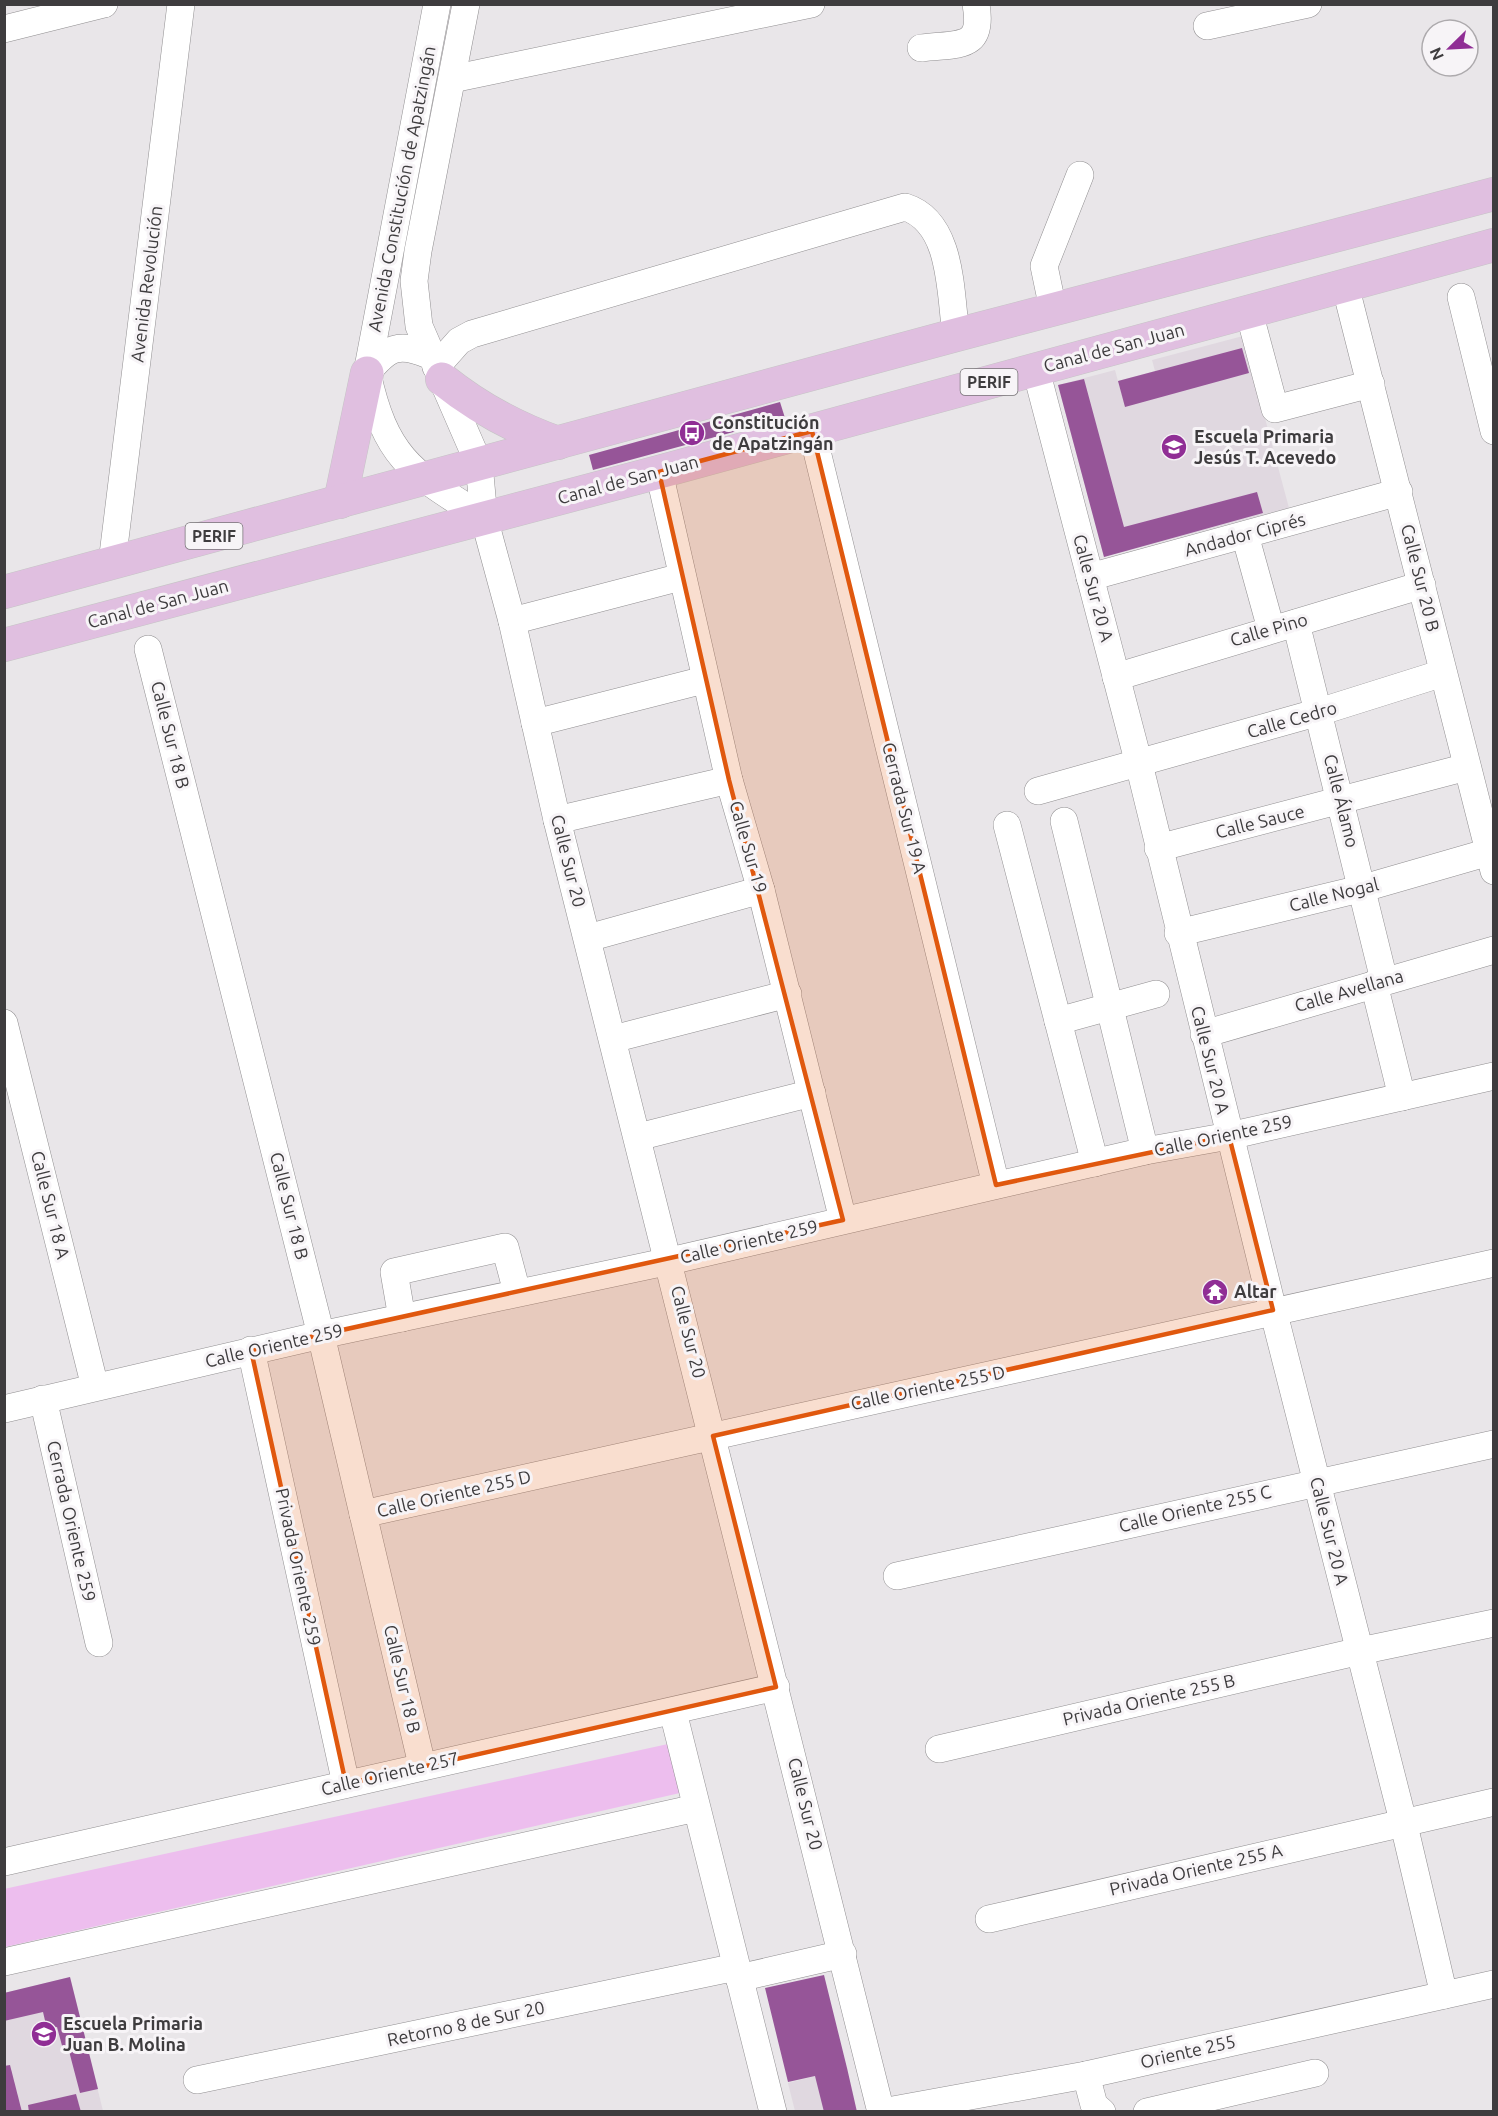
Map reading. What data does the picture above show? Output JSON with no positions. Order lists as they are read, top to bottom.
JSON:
{
  "streets": {
    "main road": ["Canal de San Juan", "PERIF"],
    "street": [
      "Avenida Constitución de Apatzingán",
      "Avenida Revolución",
      "Andador Ciprés",
      "Calle Sur 20 B",
      "Calle Sur 20 A",
      "Calle Pino",
      "Calle Cedro",
      "Calle Sur 18 B",
      "Calle Álamo",
      "Cerrada Sur 19 A",
      "Calle Sauce",
      "Calle Sur 19",
      "Calle Sur 20",
      "Calle Nogal",
      "Calle Avellana",
      "Calle Oriente 259",
      "Calle Sur 18 A",
      "Calle Oriente 255 D",
      "Calle Oriente 255 C",
      "Cerrada Oriente 259",
      "Privada Oriente 259",
      "Privada Oriente 255 B",
      "Calle Oriente 257",
      "Privada Oriente 255 A",
      "Retorno 8 de Sur 20",
      "Oriente 255"
    ]
  },
  "crossings": [
    ["Avenida Constitución de Apatzingán", "Canal de San Juan"],
    ["Avenida Constitución de Apatzingán", "PERIF"],
    ["Avenida Constitución de Apatzingán", "Calle Sur 20"],
    ["Avenida Revolución", "PERIF"],
    ["Canal de San Juan", "Calle Sur 20 B"],
    ["Canal de San Juan", "Calle Sur 20 A"],
    ["Canal de San Juan", "Cerrada Sur 19 A"],
    ["Canal de San Juan", "Calle Sur 19"],
    ["Canal de San Juan", "Calle Sur 20"],
    ["Andador Ciprés", "Calle Sur 20 B"],
    ["Andador Ciprés", "Calle Sur 20 A"],
    ["Andador Ciprés", "Calle Álamo"],
    ["Calle Sur 20 B", "Calle Pino"],
    ["Calle Sur 20 B", "Calle Cedro"],
    ["Calle Sur 20 B", "Calle Sauce"],
    ["Calle Sur 20 B", "Calle Nogal"],
    ["Calle Sur 20 A", "Calle Pino"],
    ["Calle Sur 20 A", "Calle Cedro"],
    ["Calle Sur 20 A", "Calle Sauce"],
    ["Calle Sur 20 A", "Calle Nogal"],
    ["Calle Sur 20 A", "Calle Avellana"],
    ["Calle Sur 20 A", "Calle Oriente 259"],
    ["Calle Sur 20 A", "Calle Oriente 255 D"],
    ["Calle Sur 20 A", "Calle Oriente 255 C"],
    ["Calle Sur 20 A", "Privada Oriente 255 B"],
    ["Calle Sur 20 A", "Privada Oriente 255 A"],
    ["Calle Sur 20 A", "Oriente 255"],
    ["Calle Pino", "Calle Álamo"],
    ["Calle Cedro", "Calle Álamo"],
    ["Calle Sur 18 B", "Calle Oriente 259"],
    ["Calle Sur 18 B", "Calle Oriente 255 D"],
    ["Calle Sur 18 B", "Calle Oriente 257"],
    ["Calle Álamo", "Calle Sauce"],
    ["Calle Álamo", "Calle Nogal"],
    ["Calle Álamo", "Calle Avellana"],
    ["Calle Álamo", "Calle Oriente 259"],
    ["Cerrada Sur 19 A", "Calle Oriente 259"],
    ["Calle Sur 19", "Calle Oriente 259"],
    ["Calle Sur 20", "Calle Oriente 259"],
    ["Calle Sur 20", "Calle Oriente 255 D"],
    ["Calle Sur 20", "Calle Oriente 257"],
    ["Calle Sur 20", "Retorno 8 de Sur 20"],
    ["Calle Sur 20", "Oriente 255"],
    ["Calle Oriente 259", "Calle Sur 18 A"],
    ["Calle Oriente 259", "Cerrada Oriente 259"],
    ["Calle Oriente 259", "Privada Oriente 259"],
    ["Privada Oriente 259", "Calle Oriente 257"]
  ],
  "places": {
    "bus stop": ["Constitución de Apatzingán"],
    "school or university": ["Escuela Primaria Jesús T. Acevedo", "Escuela Primaria Juan B. Molina"],
    "temple": ["Altar"]
  },
  "north": "bottom left"
}
